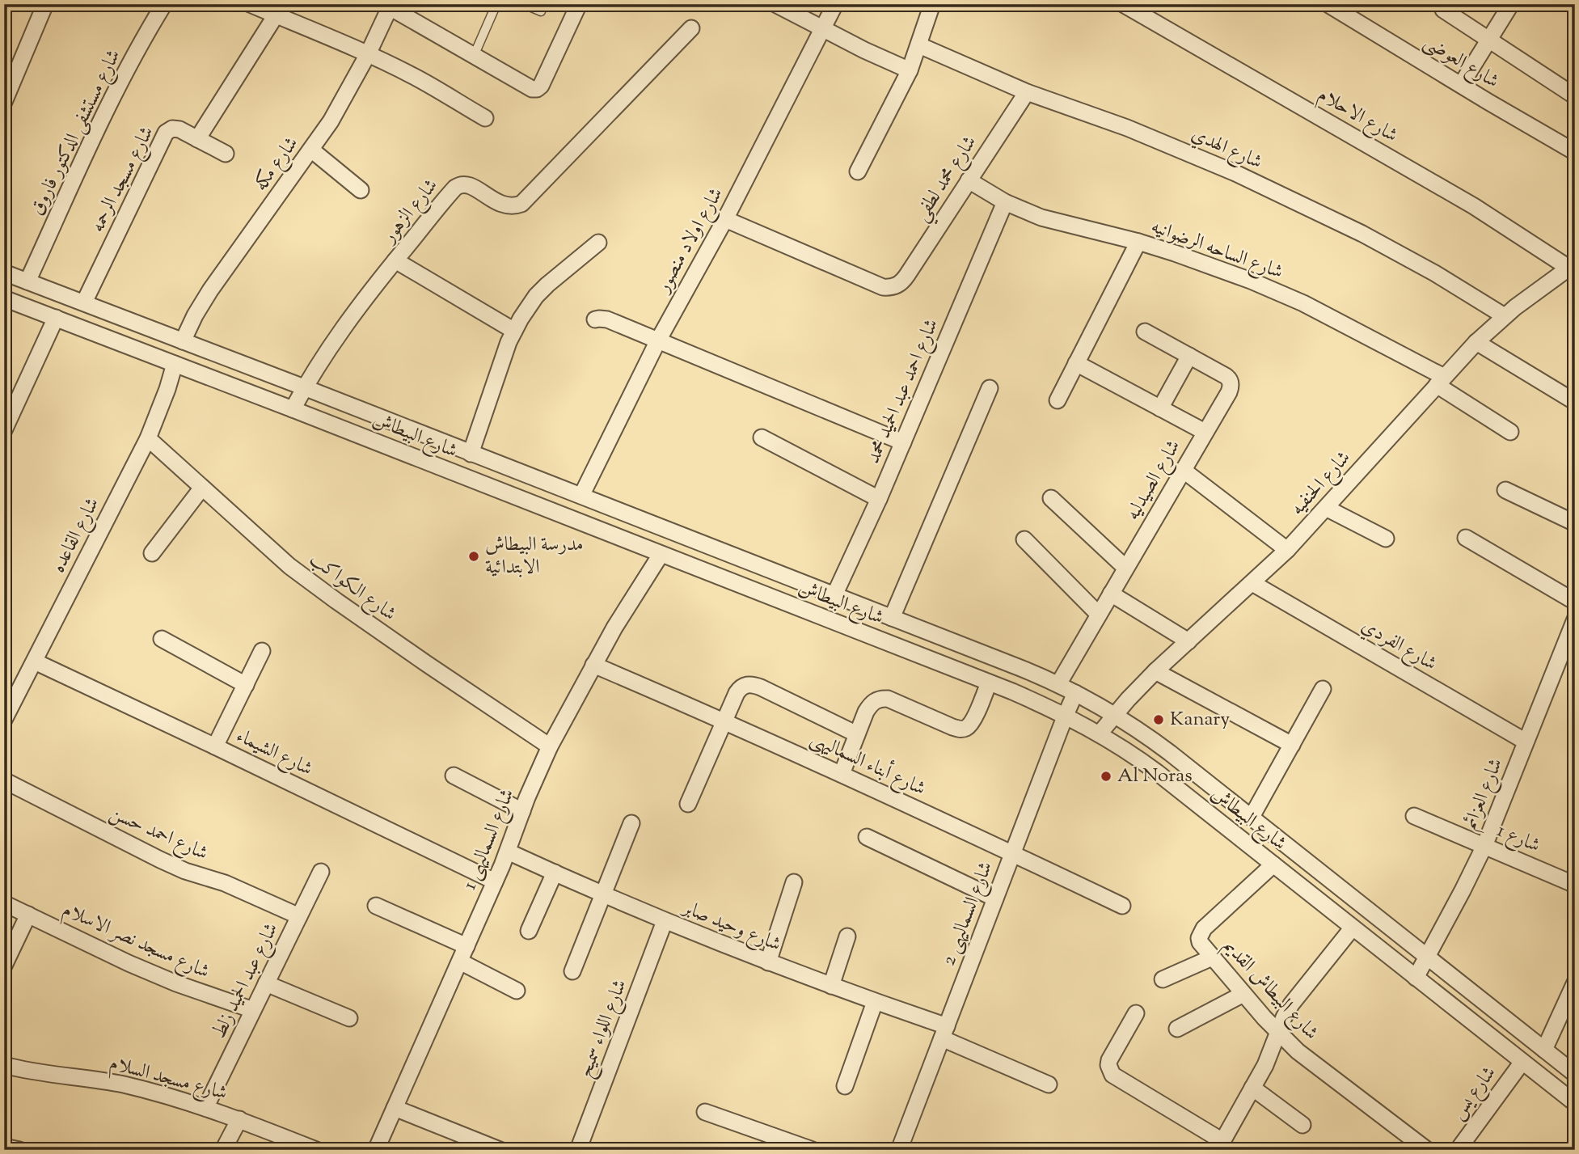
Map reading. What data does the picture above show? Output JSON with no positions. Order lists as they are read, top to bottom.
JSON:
{
  "streets": {
    "street": [
      "شارع العوضى",
      "شارع الاحلام",
      "شارع مستشفى الدكتور فاروق",
      "شارع الهدي",
      "شارع مكه",
      "شارع محمد لطفي",
      "شارع مسجد الرحمه",
      "شارع الزهور",
      "شارع اولاد منصور",
      "شارع الساحه الرضوانيه",
      "شارع احمد عبد الحميد محمد",
      "شارع البيطاش",
      "شارع الصيدليه",
      "شارع الحنفيه",
      "شارع القاعده",
      "شارع الكواكب",
      "شارع الفردي",
      "شارع الشيماء",
      "شارع أبناء السماليهى",
      "شارع العزائم",
      "شارع احمد حسن",
      "شارع 1",
      "شارع السماليهى 1",
      "شارع السماليهى 2",
      "شارع وحيد صابر",
      "شارع مسجد نصر الاسلام",
      "شارع عبد الحميد زلط",
      "شارع البيطاش القديم",
      "شارع اللواء سميح",
      "شارع مسجد السلام",
      "شارع يس"
    ]
  },
  "crossings": [
    ["شارع الاحلام", "شارع الحنفيه"],
    ["شارع مستشفى الدكتور فاروق", "شارع البيطاش"],
    ["شارع الهدي", "شارع محمد لطفي"],
    ["شارع الهدي", "شارع الحنفيه"],
    ["شارع مكه", "شارع البيطاش"],
    ["شارع محمد لطفي", "شارع اولاد منصور"],
    ["شارع محمد لطفي", "شارع الساحه الرضوانيه"],
    ["شارع مسجد الرحمه", "شارع البيطاش"],
    ["شارع الزهور", "شارع البيطاش"],
    ["شارع اولاد منصور", "شارع البيطاش"],
    ["شارع الساحه الرضوانيه", "شارع احمد عبد الحميد محمد"],
    ["شارع الساحه الرضوانيه", "شارع الحنفيه"],
    ["شارع احمد عبد الحميد محمد", "شارع البيطاش"],
    ["شارع البيطاش", "شارع الصيدليه"],
    ["شارع البيطاش", "شارع الحنفيه"],
    ["شارع البيطاش", "شارع القاعده"],
    ["شارع البيطاش", "شارع العزائم"],
    ["شارع البيطاش", "شارع السماليهى 1"],
    ["شارع البيطاش", "شارع السماليهى 2"],
    ["شارع البيطاش", "شارع البيطاش القديم"],
    ["شارع البيطاش", "شارع يس"],
    ["شارع الحنفيه", "شارع الفردي"],
    ["شارع القاعده", "شارع الكواكب"],
    ["شارع القاعده", "شارع الشيماء"],
    ["شارع الكواكب", "شارع السماليهى 1"],
    ["شارع الفردي", "شارع العزائم"],
    ["شارع الشيماء", "شارع السماليهى 1"],
    ["شارع أبناء السماليهى", "شارع السماليهى 1"],
    ["شارع أبناء السماليهى", "شارع السماليهى 2"],
    ["شارع العزائم", "شارع 1"],
    ["شارع احمد حسن", "شارع عبد الحميد زلط"],
    ["شارع السماليهى 1", "شارع وحيد صابر"],
    ["شارع السماليهى 2", "شارع وحيد صابر"],
    ["شارع وحيد صابر", "شارع اللواء سميح"],
    ["شارع مسجد نصر الاسلام", "شارع عبد الحميد زلط"],
    ["شارع عبد الحميد زلط", "شارع مسجد السلام"]
  ],
  "places": ["مدرسة البيطاش الابتدائية", "Kanary", "Al Noras"]
}
